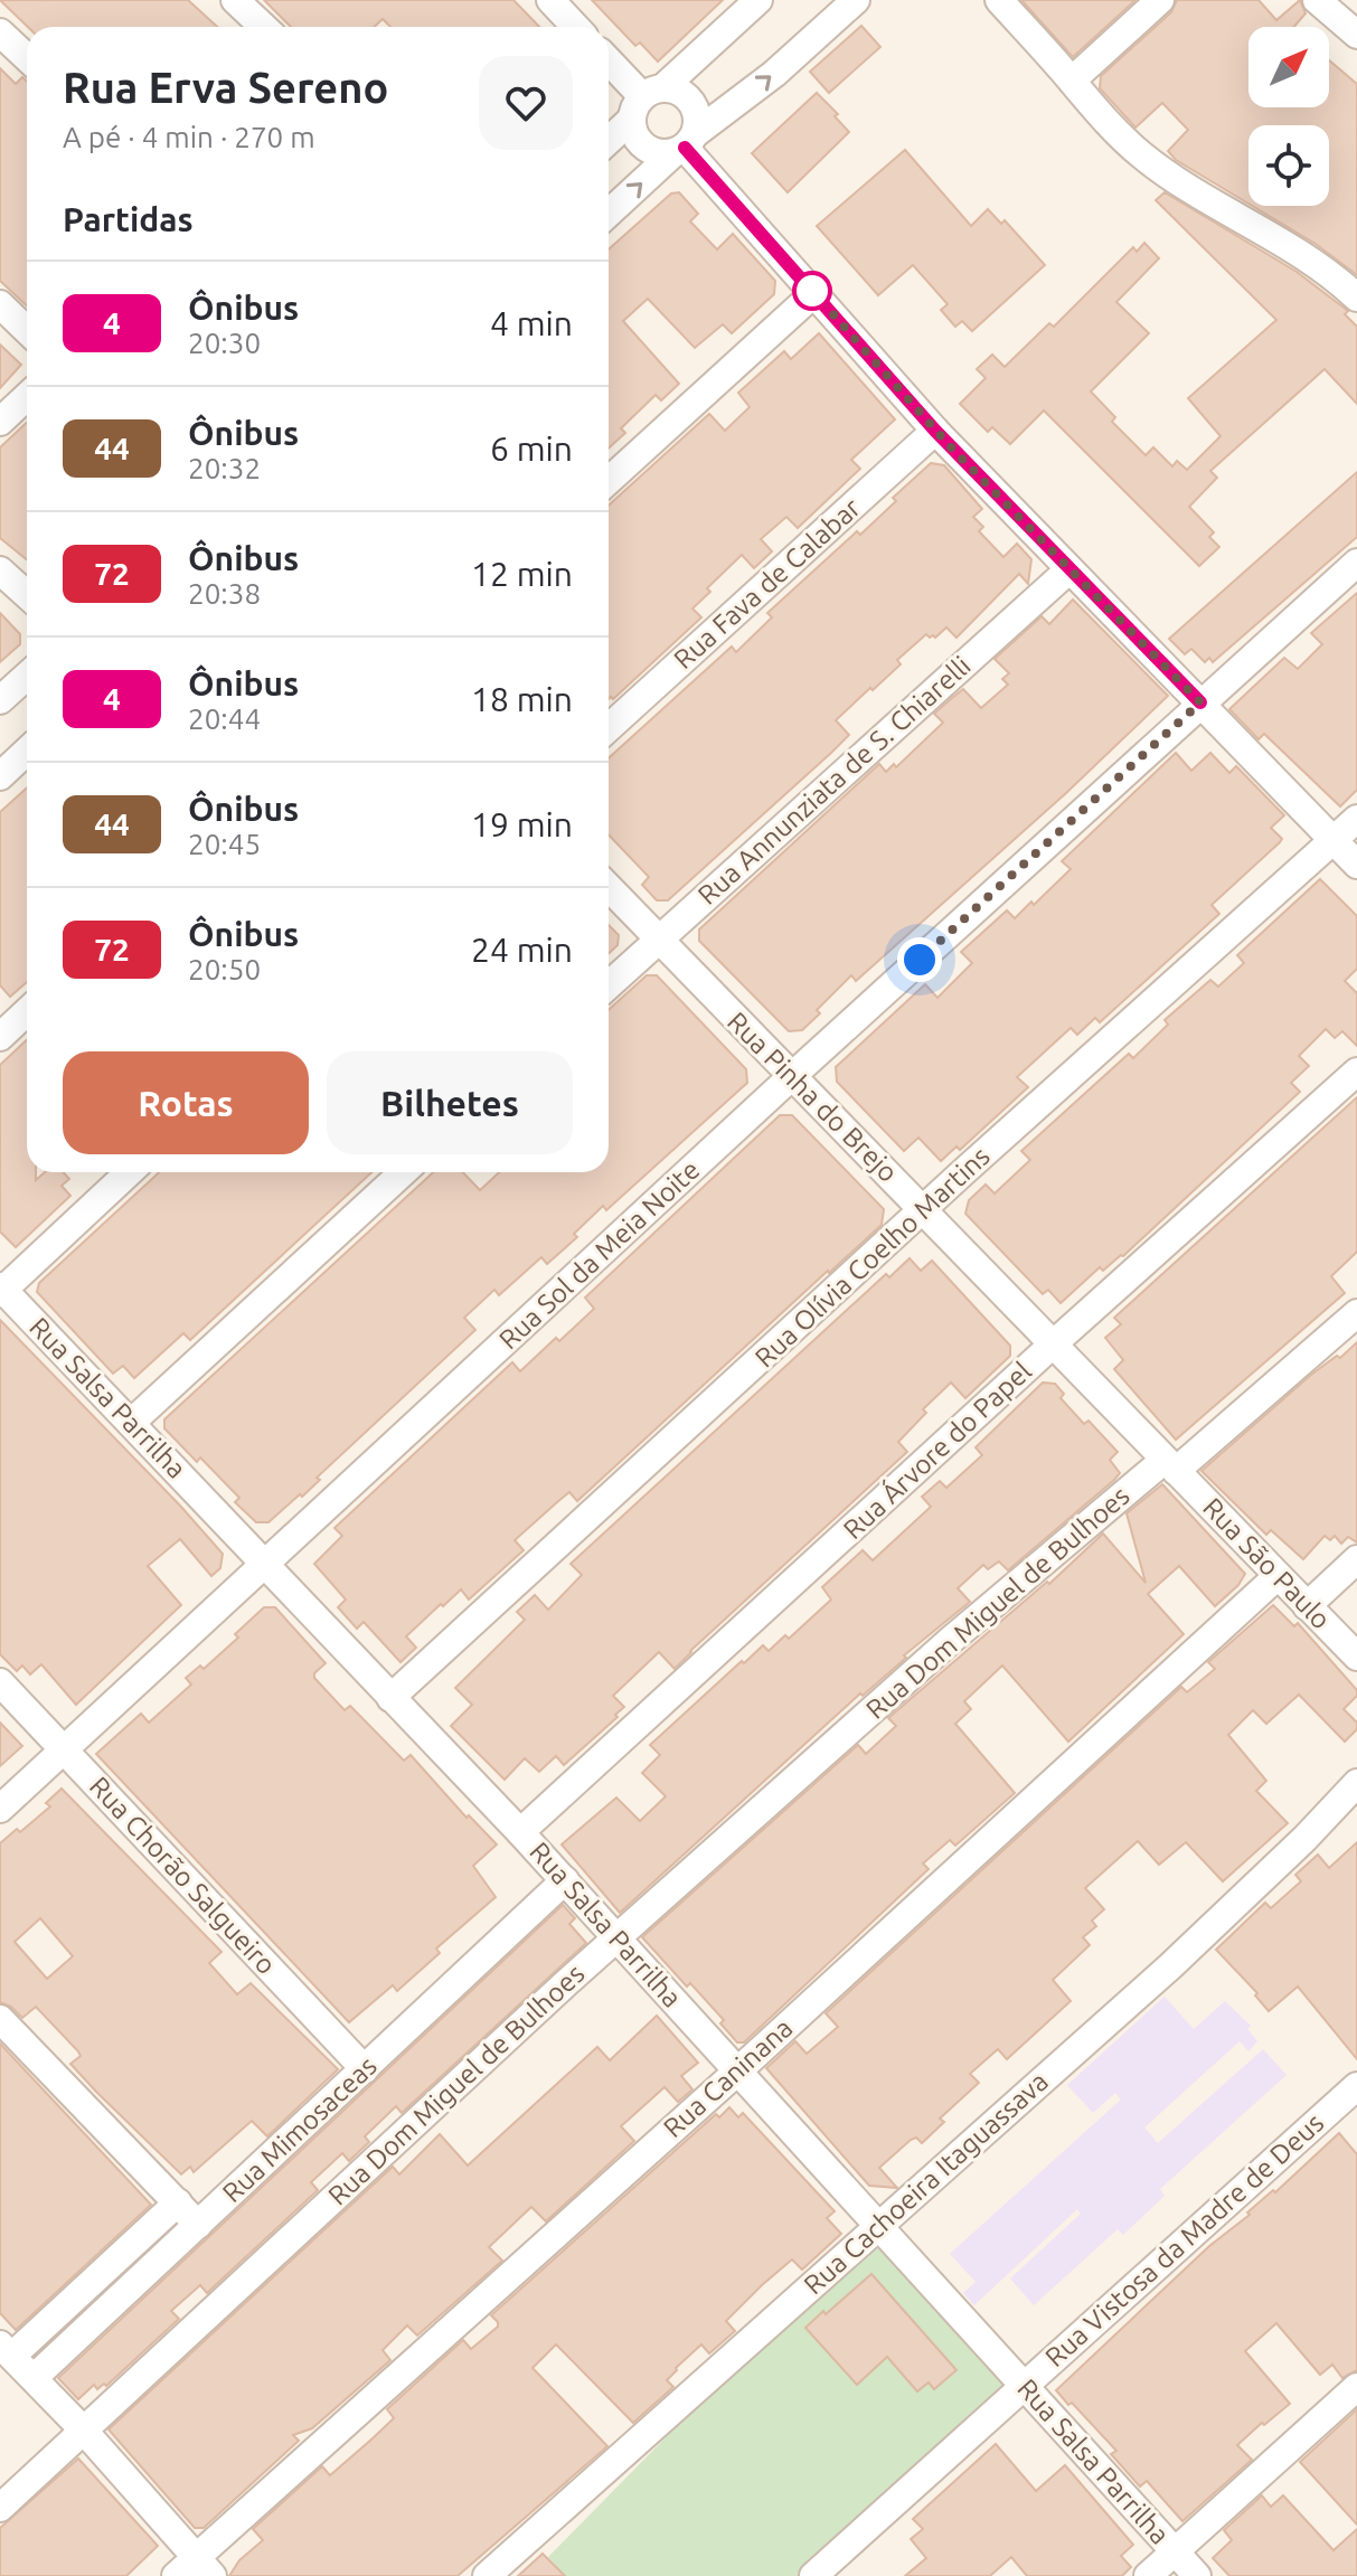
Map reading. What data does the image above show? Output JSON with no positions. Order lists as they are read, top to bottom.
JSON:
{
  "streets": {
    "street": [
      "Rua Fava de Calabar",
      "Rua Annunziata de S. Chiarelli",
      "Rua Pinha do Brejo",
      "Rua Sol da Meia Noite",
      "Rua Olívia Coelho Martins",
      "Rua Salsa Parrilha",
      "Rua Árvore do Papel",
      "Rua São Paulo",
      "Rua Dom Miguel de Bulhoes",
      "Rua Chorão Salgueiro",
      "Rua Caninana",
      "Rua Mimosaceas",
      "Rua Cachoeira Itaguassava",
      "Rua Vistosa da Madre de Deus"
    ]
  },
  "crossings": [
    ["Rua Annunziata de S. Chiarelli", "Rua Pinha do Brejo"],
    ["Rua Pinha do Brejo", "Rua Sol da Meia Noite"],
    ["Rua Pinha do Brejo", "Rua Olívia Coelho Martins"],
    ["Rua Pinha do Brejo", "Rua Árvore do Papel"],
    ["Rua Pinha do Brejo", "Rua São Paulo"],
    ["Rua Pinha do Brejo", "Rua Dom Miguel de Bulhoes"],
    ["Rua Sol da Meia Noite", "Rua Salsa Parrilha"],
    ["Rua Sol da Meia Noite", "Rua Chorão Salgueiro"],
    ["Rua Olívia Coelho Martins", "Rua Salsa Parrilha"],
    ["Rua Salsa Parrilha", "Rua Árvore do Papel"],
    ["Rua Salsa Parrilha", "Rua Dom Miguel de Bulhoes"],
    ["Rua Salsa Parrilha", "Rua Caninana"],
    ["Rua Salsa Parrilha", "Rua Mimosaceas"],
    ["Rua Salsa Parrilha", "Rua Cachoeira Itaguassava"],
    ["Rua Salsa Parrilha", "Rua Vistosa da Madre de Deus"],
    ["Rua São Paulo", "Rua Dom Miguel de Bulhoes"],
    ["Rua São Paulo", "Rua Caninana"],
    ["Rua Chorão Salgueiro", "Rua Mimosaceas"]
  ],
  "lines": ["bus line 4"],
  "north": "top right",
  "page": {
    "heading": [
      ["Rua Erva Sereno", "A pé · 4 min · 270 m"],
      "Partidas"
    ],
    "list": [
      {
        "mark": "4",
        "name": "Ônibus",
        "note": "20:30",
        "value": "4 min"
      },
      {
        "mark": "44",
        "name": "Ônibus",
        "note": "20:32",
        "value": "6 min"
      },
      {
        "mark": "72",
        "name": "Ônibus",
        "note": "20:38",
        "value": "12 min"
      },
      {
        "mark": "4",
        "name": "Ônibus",
        "note": "20:44",
        "value": "18 min"
      },
      {
        "mark": "44",
        "name": "Ônibus",
        "note": "20:45",
        "value": "19 min"
      },
      {
        "mark": "72",
        "name": "Ônibus",
        "note": "20:50",
        "value": "24 min"
      }
    ],
    "buttons": ["Rotas", "Bilhetes"]
  }
}
